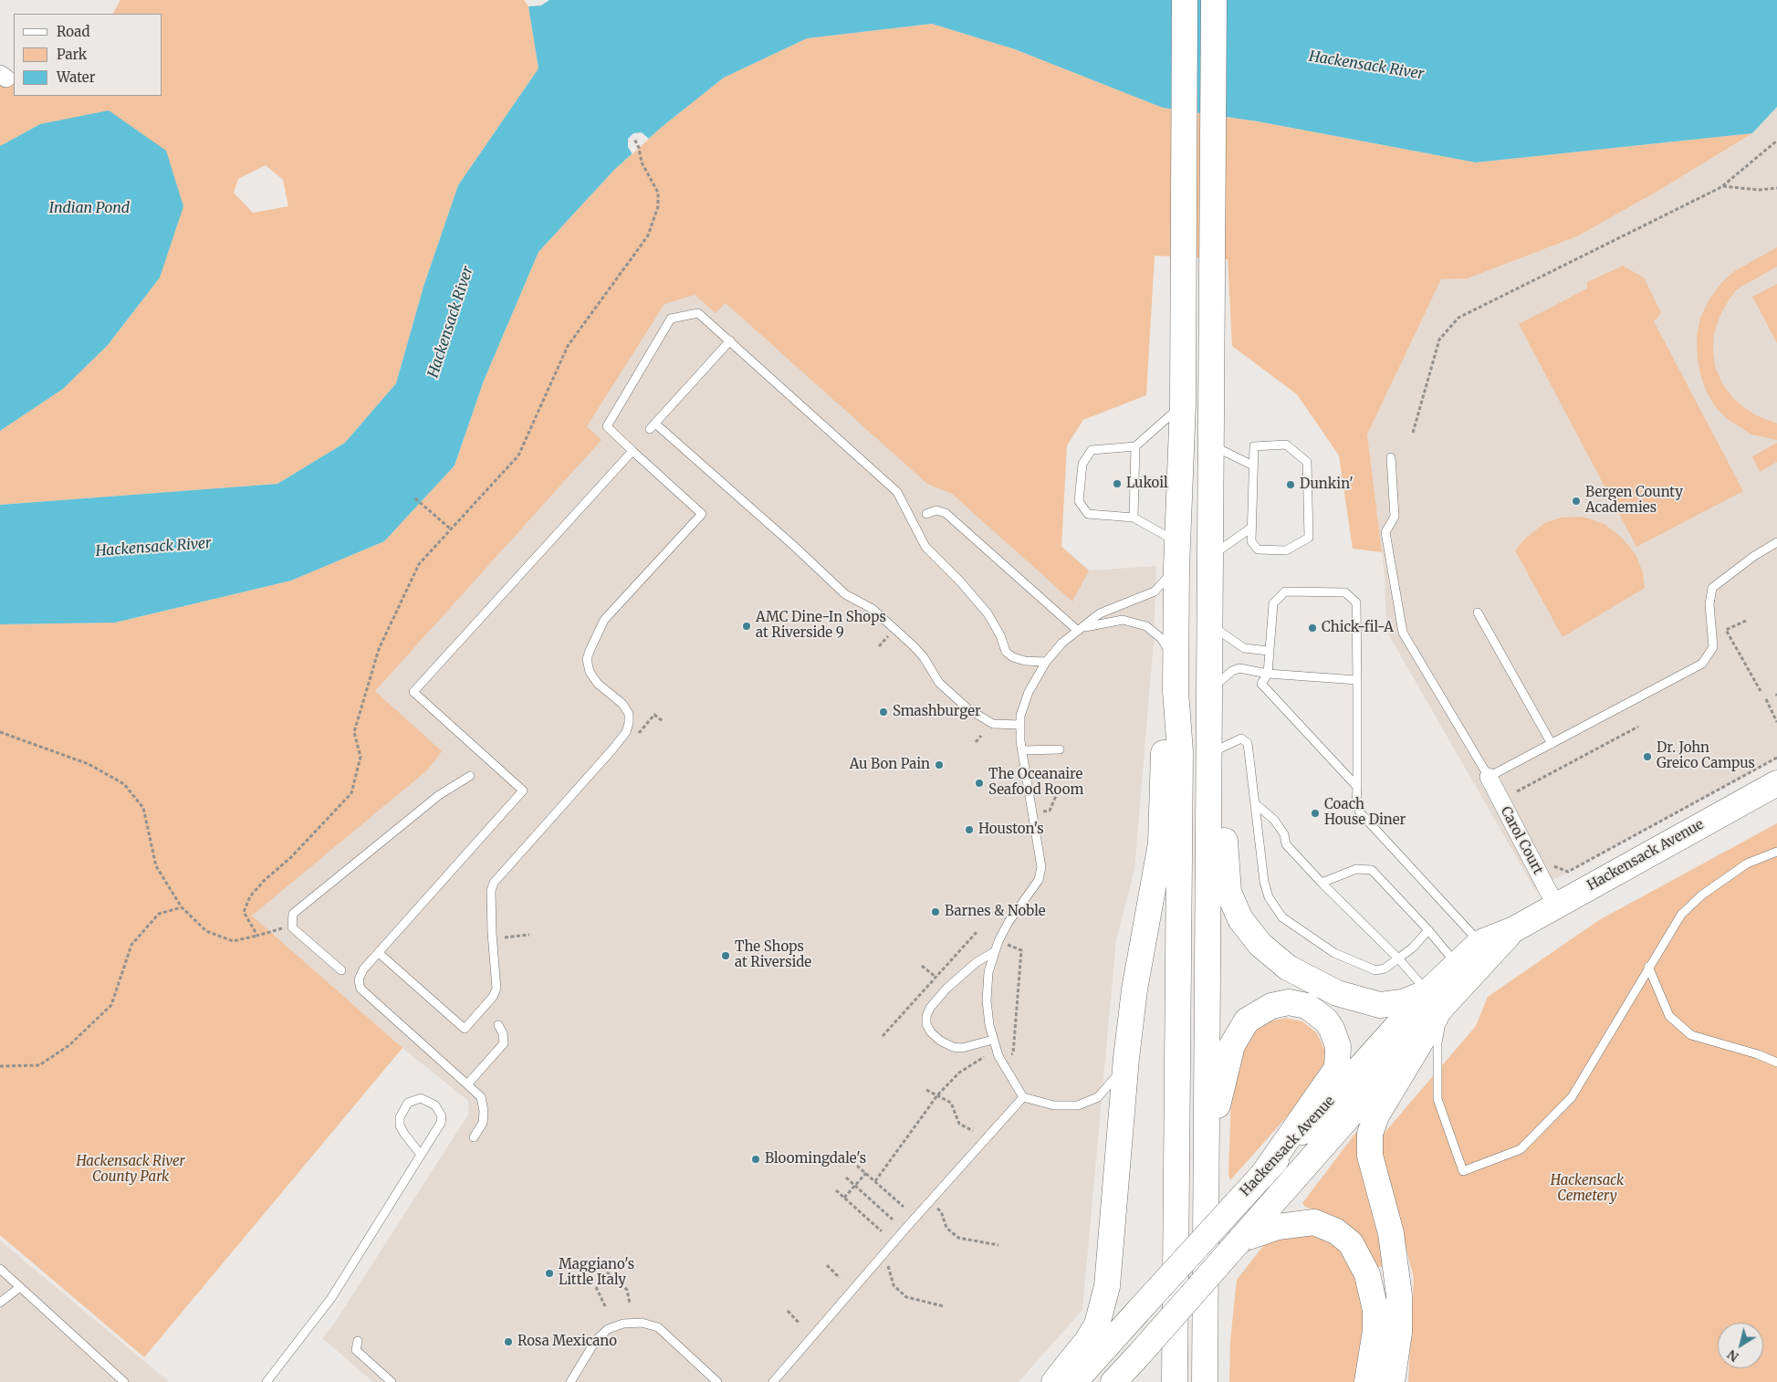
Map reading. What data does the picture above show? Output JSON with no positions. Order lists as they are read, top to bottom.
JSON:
{
  "streets": {
    "main road": ["Hackensack Avenue"],
    "street": ["Carol Court"]
  },
  "crossings": [
    ["Carol Court", "Hackensack Avenue"]
  ],
  "water": ["Hackensack River", "Indian Pond"],
  "parks": ["Hackensack River County Park", "Hackensack Cemetery"],
  "places": [
    "Lukoil",
    "Dunkin'",
    "Bergen County Academies",
    "AMC Dine-In Shops at Riverside 9",
    "Chick-fil-A",
    "Smashburger",
    "Dr. John Greico Campus",
    "Au Bon Pain",
    "The Oceanaire Seafood Room",
    "Coach House Diner",
    "Houston's",
    "Barnes & Noble",
    "The Shops at Riverside",
    "Bloomingdale's",
    "Maggiano's Little Italy",
    "Rosa Mexicano"
  ],
  "legend": ["Road", "Park", "Water"],
  "north": "bottom left"
}
